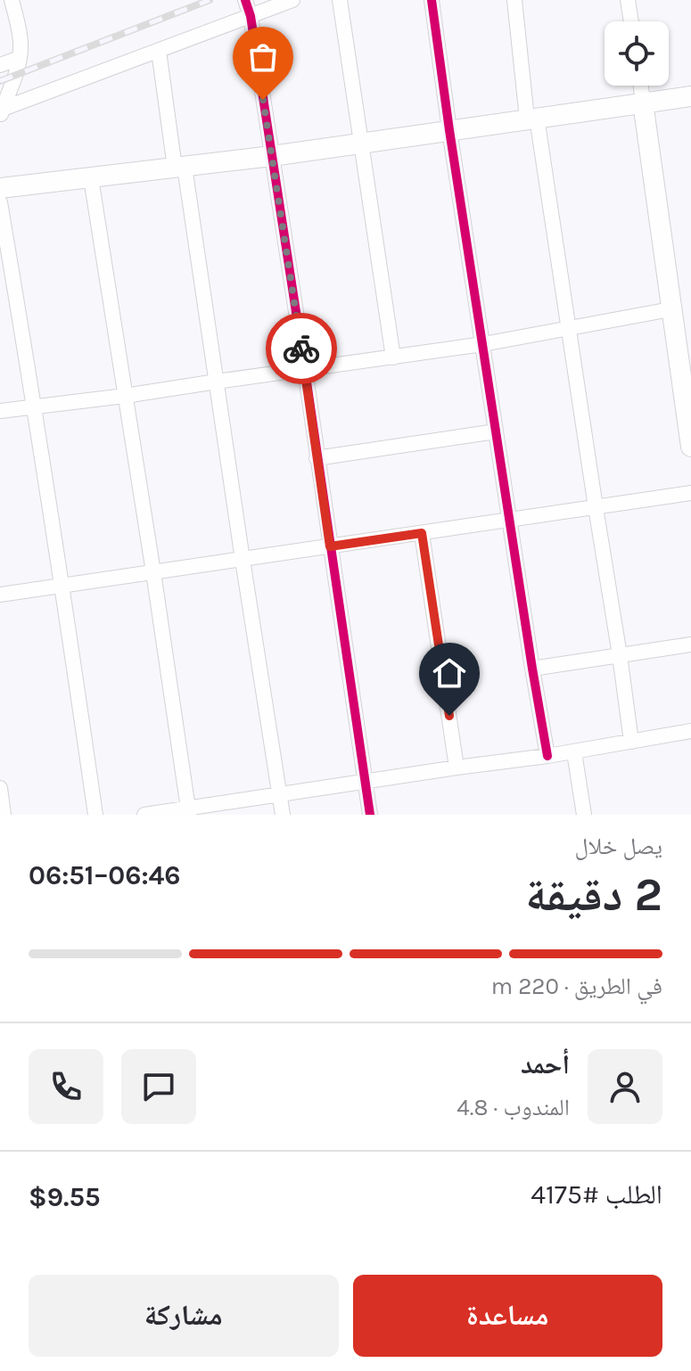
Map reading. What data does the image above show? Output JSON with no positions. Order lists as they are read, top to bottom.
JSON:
{
  "page": {
    "heading": ["2 دقيقة", "يصل خلال", "06:46–06:51"],
    "panel": [
      "أحمد",
      "المندوب · 4.8",
      "الطلب #4175",
      "$9.55"
    ],
    "bar": "في الطريق · 220 m",
    "buttons": ["مساعدة", "مشاركة"]
  }
}
